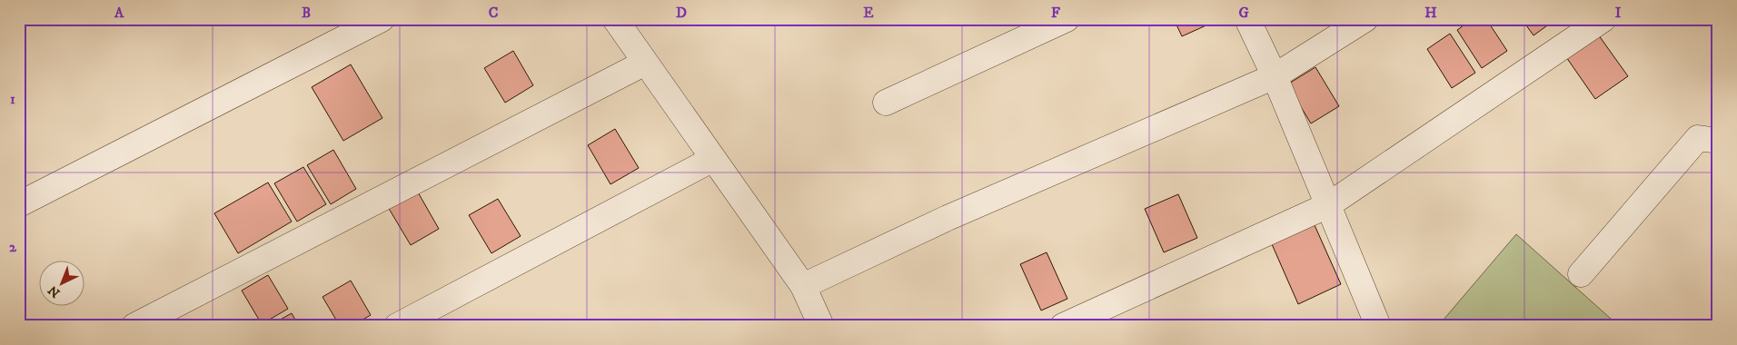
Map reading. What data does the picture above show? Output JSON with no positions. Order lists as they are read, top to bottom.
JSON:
{
  "north": "bottom left",
  "grid": {
    "columns": [
      "A",
      "B",
      "C",
      "D",
      "E",
      "F",
      "G",
      "H",
      "I"
    ],
    "rows": ["1", "2"]
  }
}
